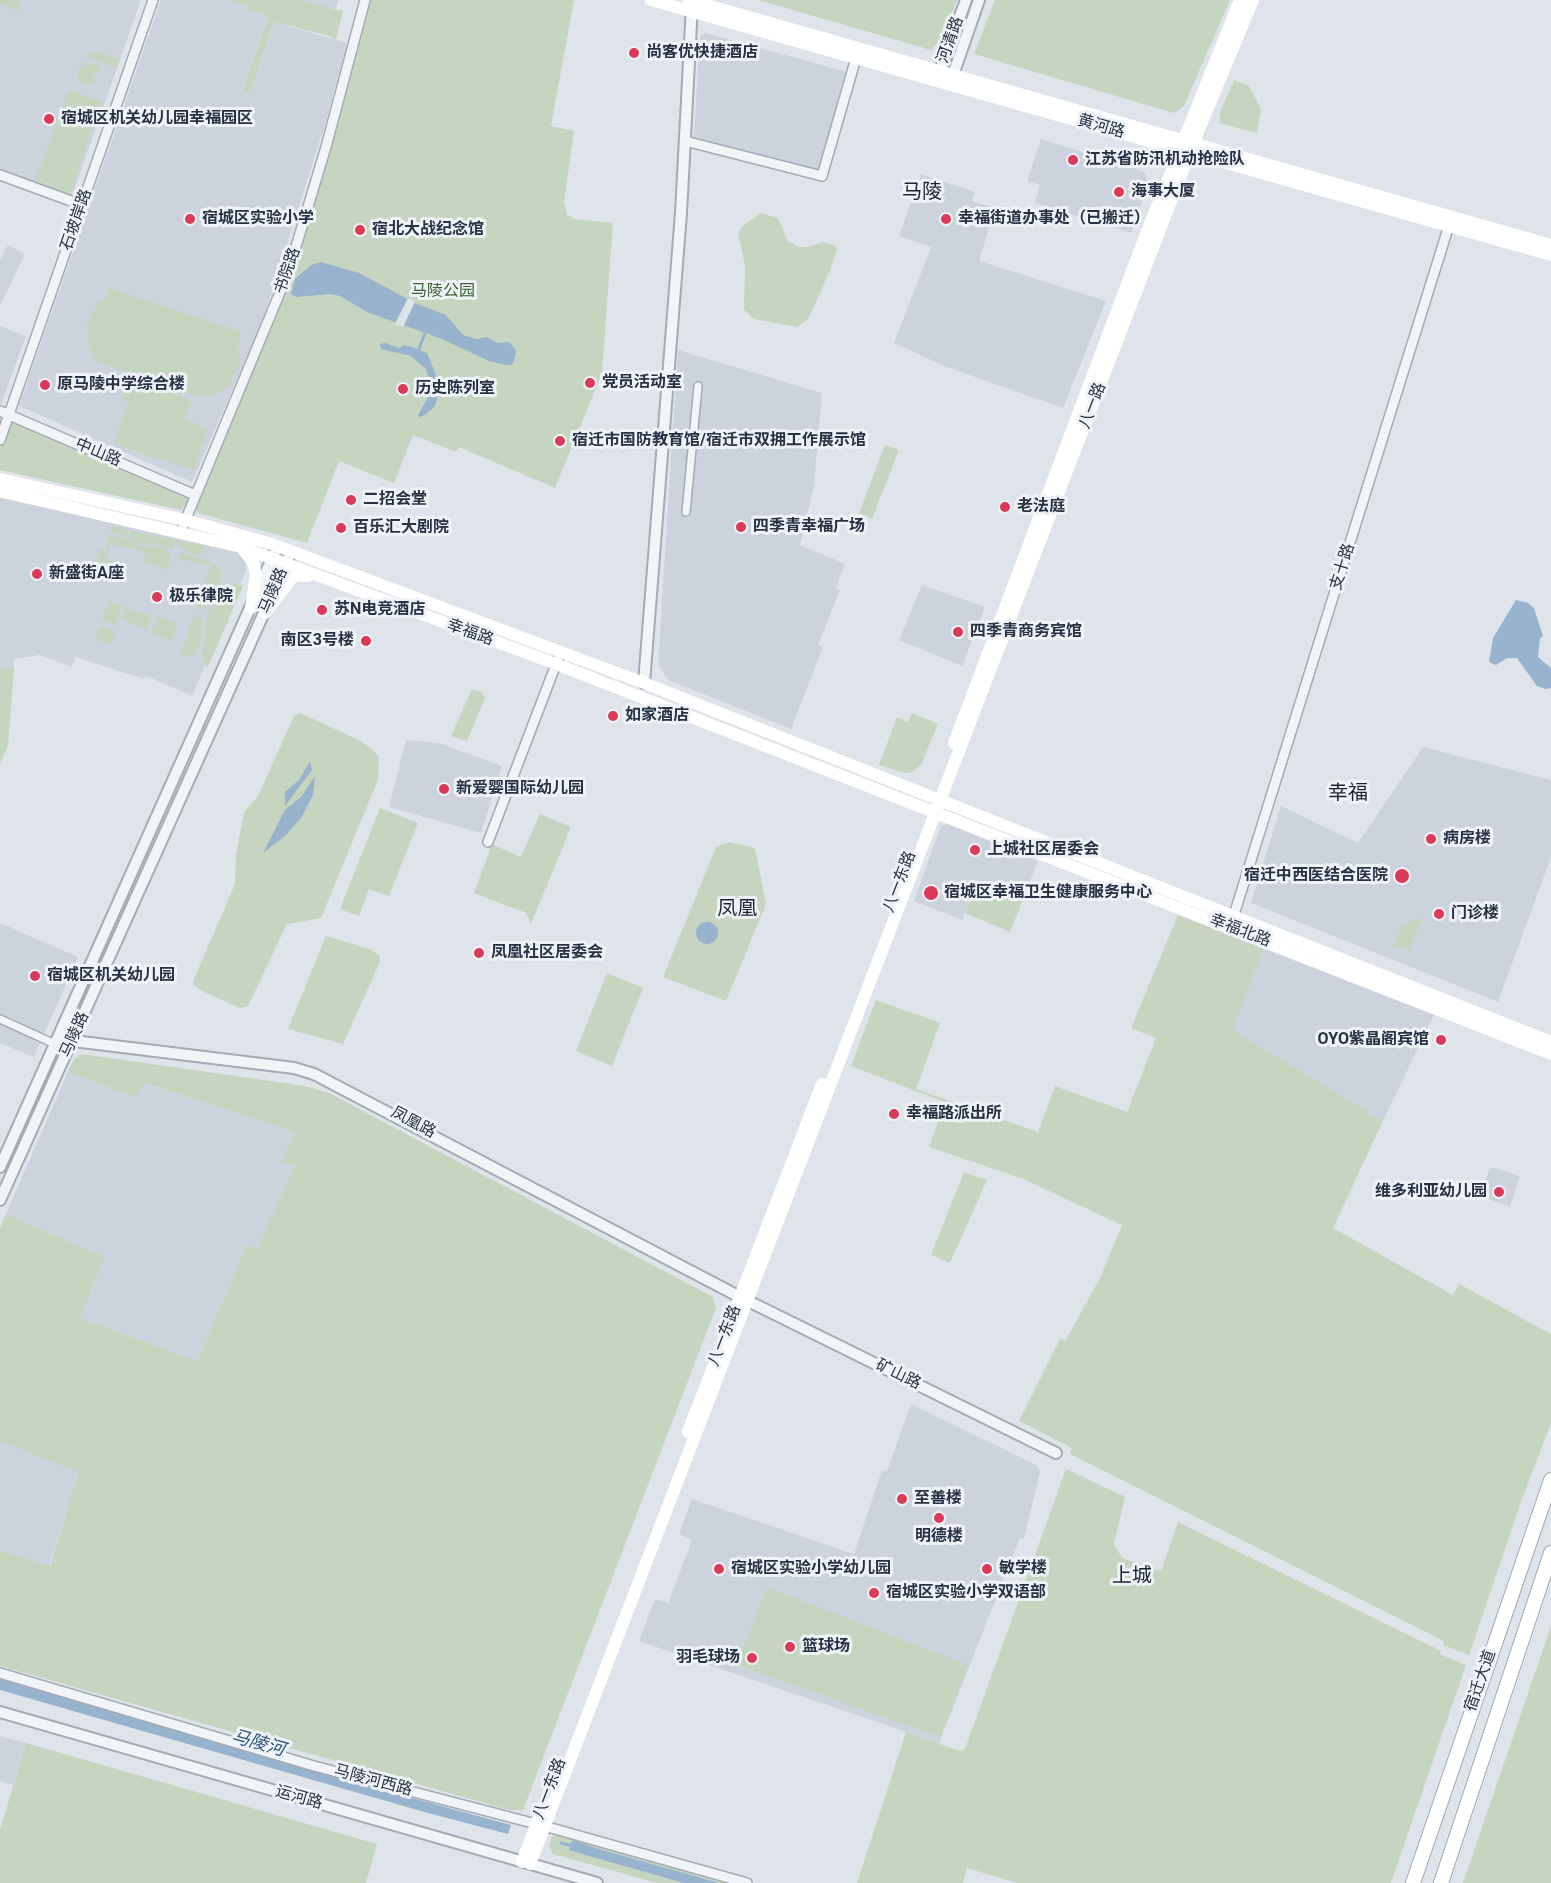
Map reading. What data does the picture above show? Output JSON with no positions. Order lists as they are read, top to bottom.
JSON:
{
  "streets": {
    "main road": [
      "黄河路",
      "八一路",
      "马陵路",
      "幸福路",
      "八一东路",
      "幸福北路",
      "宿迁大道"
    ],
    "street": [
      "河清路",
      "石坡岸路",
      "书院路",
      "中山路",
      "支十路",
      "凤凰路",
      "矿山路",
      "马陵河西路",
      "运河路"
    ]
  },
  "crossings": [
    ["河清路", "黄河路"],
    ["黄河路", "八一路"],
    ["黄河路", "支十路"],
    ["石坡岸路", "中山路"],
    ["书院路", "中山路"],
    ["书院路", "幸福路"],
    ["八一路", "幸福路"],
    ["八一路", "八一东路"],
    ["八一路", "幸福北路"],
    ["支十路", "幸福北路"],
    ["马陵路", "幸福路"],
    ["马陵路", "凤凰路"],
    ["幸福路", "八一东路"],
    ["幸福路", "幸福北路"],
    ["八一东路", "幸福北路"],
    ["八一东路", "凤凰路"],
    ["八一东路", "矿山路"],
    ["八一东路", "马陵河西路"],
    ["八一东路", "运河路"],
    ["凤凰路", "矿山路"]
  ],
  "districts": [
    "马陵",
    "幸福",
    "凤凰",
    "上城"
  ],
  "water": ["马陵河"],
  "parks": ["马陵公园"],
  "places": [
    "尚客优快捷酒店",
    "宿城区机关幼儿园幸福园区",
    "江苏省防汛机动抢险队",
    "海事大厦",
    "宿城区实验小学",
    "幸福街道办事处（已搬迁）",
    "宿北大战纪念馆",
    "党员活动室",
    "原马陵中学综合楼",
    "历史陈列室",
    "宿迁市国防教育馆/宿迁市双拥工作展示馆",
    "二招会堂",
    "老法庭",
    "四季青幸福广场",
    "百乐汇大剧院",
    "新盛街A座",
    "极乐律院",
    "苏N电竞酒店",
    "四季青商务宾馆",
    "南区3号楼",
    "如家酒店",
    "新爱婴国际幼儿园",
    "病房楼",
    "上城社区居委会",
    "宿迁中西医结合医院",
    "宿城区幸福卫生健康服务中心",
    "门诊楼",
    "凤凰社区居委会",
    "宿城区机关幼儿园",
    "OYO紫晶阁宾馆",
    "幸福路派出所",
    "维多利亚幼儿园",
    "至善楼",
    "明德楼",
    "宿城区实验小学幼儿园",
    "敏学楼",
    "宿城区实验小学双语部",
    "篮球场",
    "羽毛球场"
  ]
}
